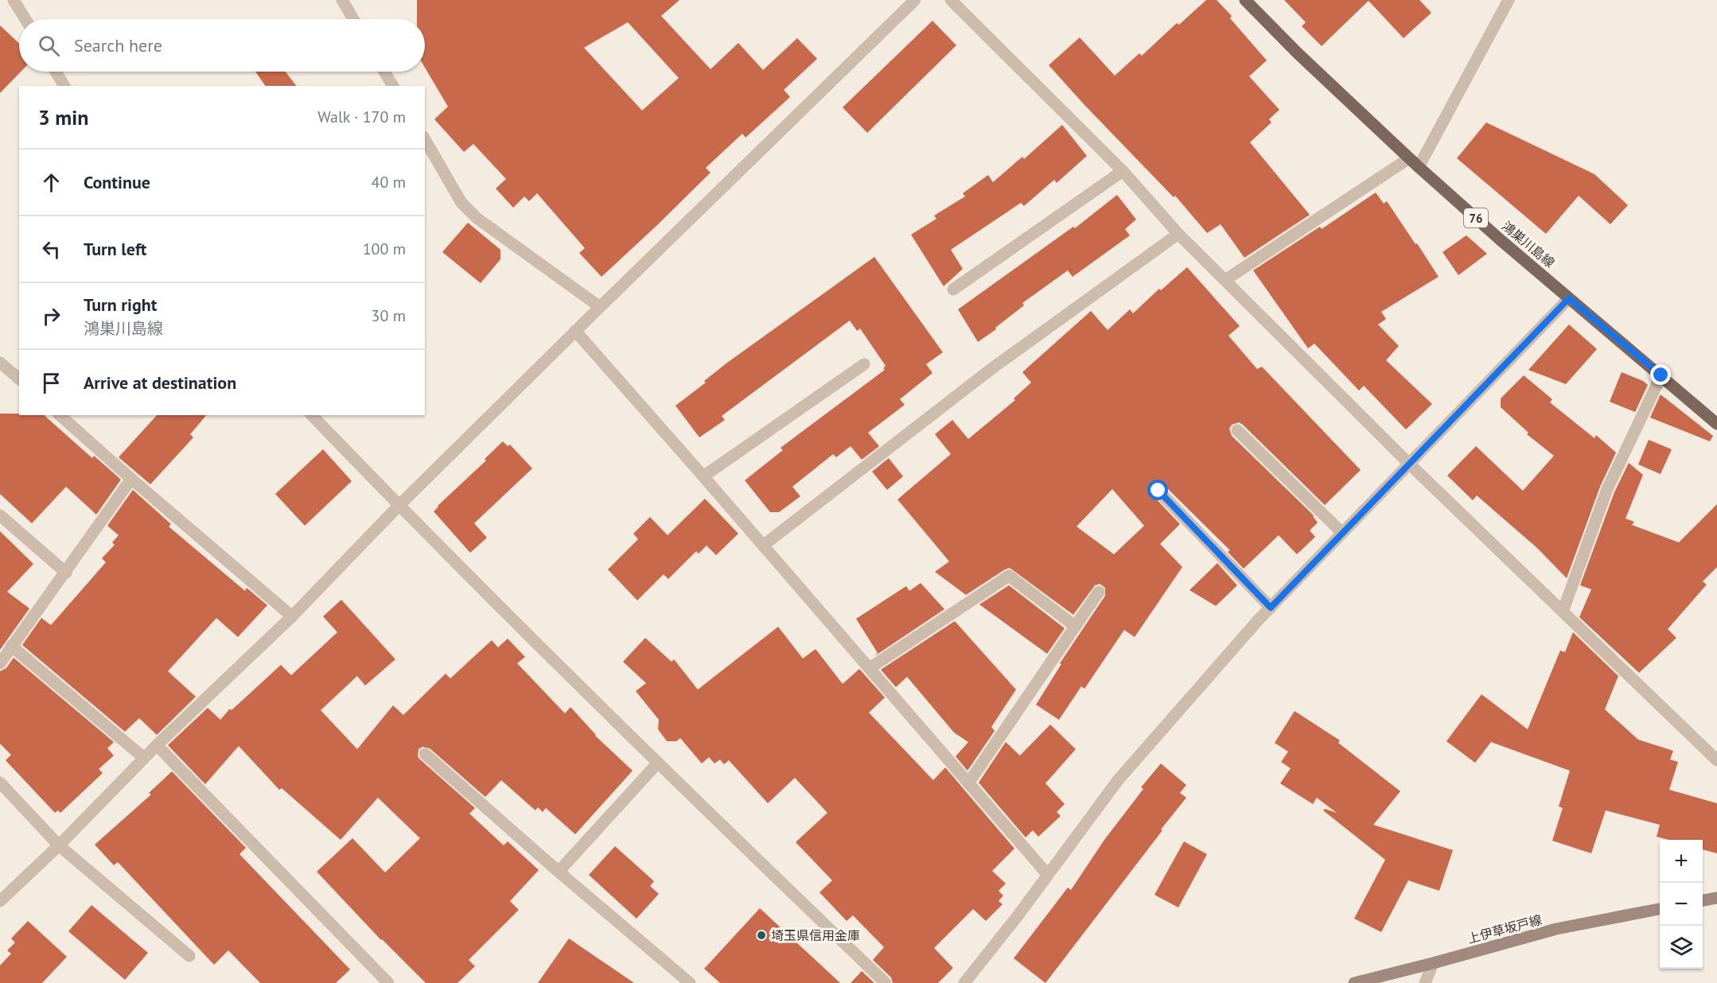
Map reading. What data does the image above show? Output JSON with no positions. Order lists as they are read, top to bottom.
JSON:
{
  "streets": {
    "main road": ["76", "鴻巣川島線", "上伊草坂戸線"]
  },
  "places": ["埼玉県信用金庫"],
  "page": {
    "search": "Search here",
    "heading": ["3 min", "Walk · 170 m"],
    "list": [
      ["Continue", "40 m"],
      ["Turn left", "100 m"],
      ["Turn right", "鴻巣川島線", "30 m"],
      "Arrive at destination"
    ],
    "map_buttons": ["+", "−"]
  }
}
